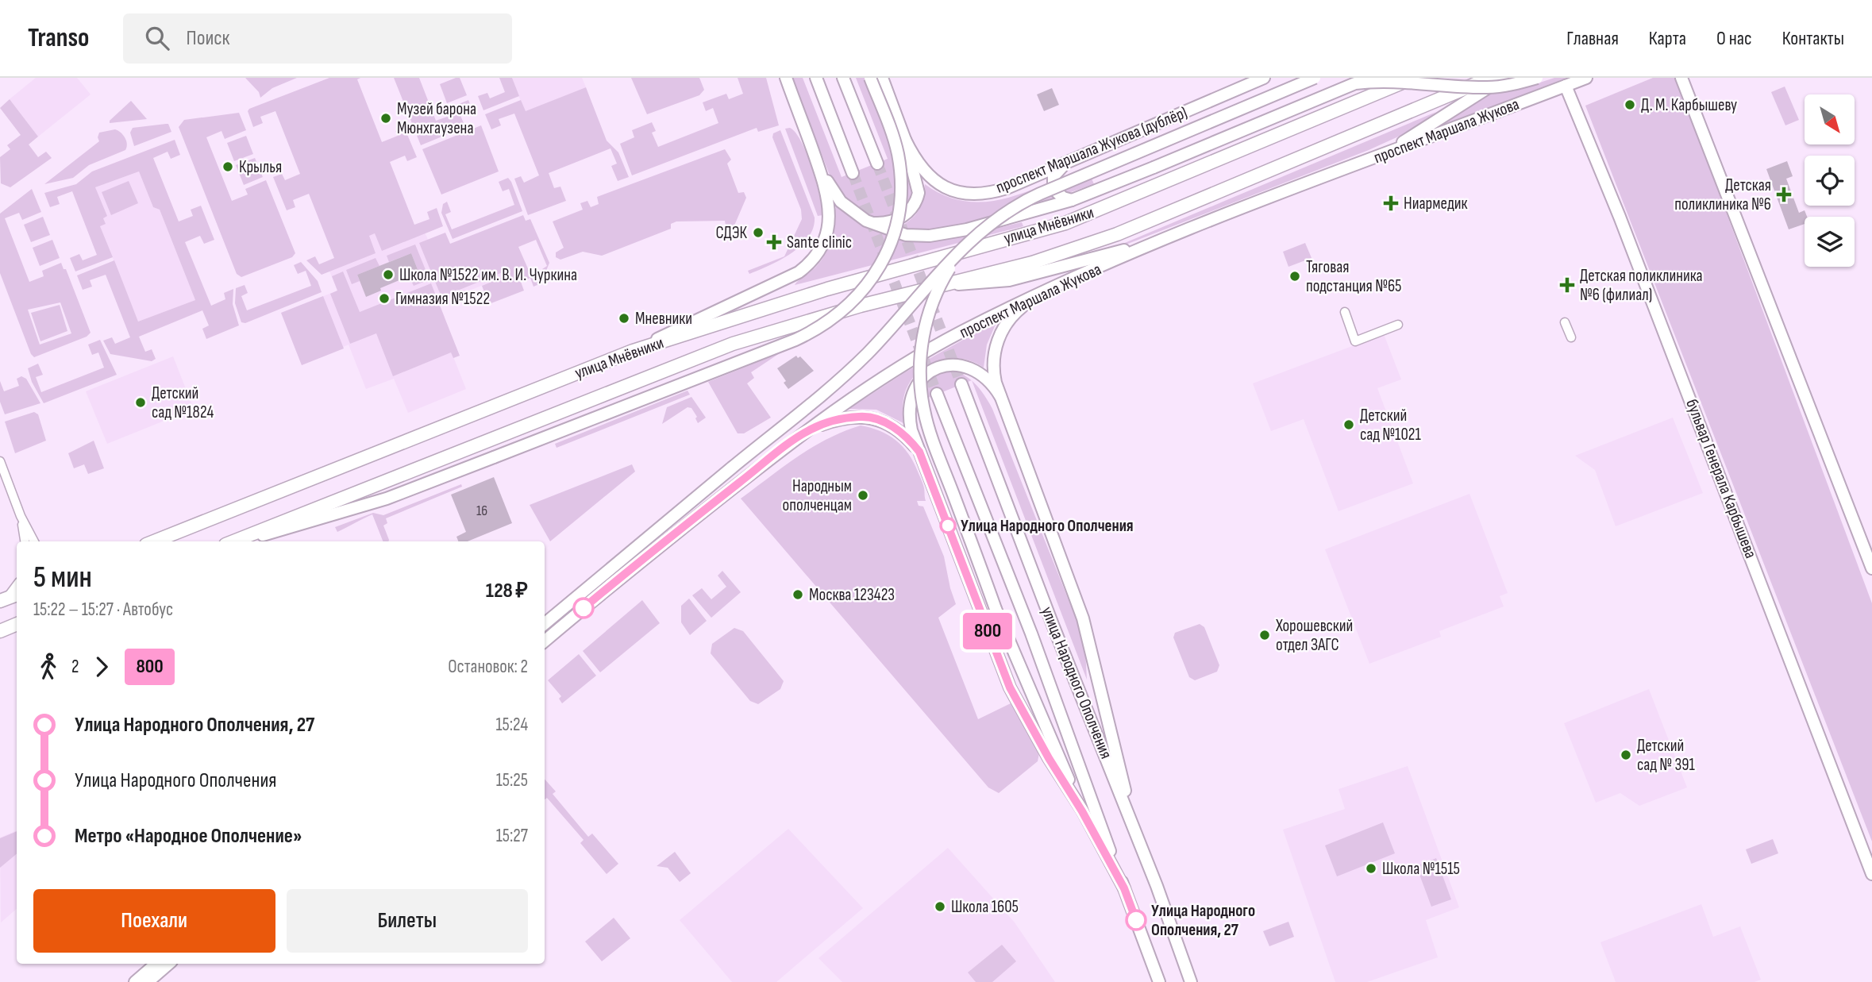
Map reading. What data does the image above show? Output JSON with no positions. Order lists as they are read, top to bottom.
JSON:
{
  "streets": {
    "main road": [
      "проспект Маршала Жукова",
      "проспект Маршала Жукова (дублёр)",
      "улица Мнёвники",
      "бульвар Генерала Карбышева",
      "улица Народного Ополчения"
    ]
  },
  "crossings": [
    ["проспект Маршала Жукова", "улица Мнёвники"],
    ["проспект Маршала Жукова", "бульвар Генерала Карбышева"]
  ],
  "places": {
    "other": [
      "Д. М. Карбышеву",
      "Музей барона Мюнхгаузена",
      "Крылья",
      "СДЭК",
      "Школа №1522 им. В. И. Чуркина",
      "Тяговая подстанция №65",
      "Гимназия №1522",
      "Мневники",
      "Детский сад №1824",
      "Детский сад №1021",
      "Народным ополченцам",
      "Улица Народного Ополчения",
      "Москва 123423",
      "Хорошевский отдел ЗАГС",
      "Детский сад № 391",
      "Школа №1515",
      "Школа 1605",
      "Улица Народного Ополчения, 27"
    ],
    "health": [
      "Детская поликлиника №6",
      "Ниармедик",
      "Sante clinic",
      "Детская поликлиника №6 (филиал)"
    ]
  },
  "lines": ["bus line 800"],
  "house_numbers": ["16"],
  "north": "bottom right",
  "page": {
    "header": "Transo",
    "search": "Поиск",
    "nav": [
      "Главная",
      "Карта",
      "О нас",
      "Контакты"
    ],
    "on_map": "800",
    "heading": ["5 мин", "15:22 – 15:27 · Автобус", "128 ₽"],
    "legs": ["2", "800", "Остановок: 2"],
    "list": [
      {
        "name": "Улица Народного Ополчения, 27",
        "value": "15:24"
      },
      {
        "name": "Улица Народного Ополчения",
        "value": "15:25"
      },
      {
        "name": "Метро «Народное Ополчение»",
        "value": "15:27"
      }
    ],
    "buttons": ["Поехали", "Билеты"]
  }
}
